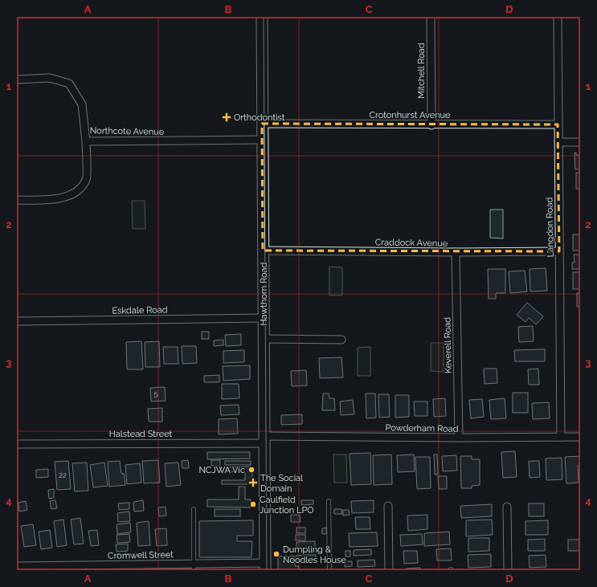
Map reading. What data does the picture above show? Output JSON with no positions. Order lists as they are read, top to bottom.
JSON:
{
  "streets": {
    "main road": ["Hawthorn Road"],
    "street": [
      "Mitchell Road",
      "Crotonhurst Avenue",
      "Northcote Avenue",
      "Langdon Road",
      "Craddock Avenue",
      "Eskdale Road",
      "Keverell Road",
      "Powderham Road",
      "Halstead Street",
      "Cromwell Street"
    ]
  },
  "crossings": [
    ["Mitchell Road", "Crotonhurst Avenue"],
    ["Crotonhurst Avenue", "Langdon Road"],
    ["Crotonhurst Avenue", "Hawthorn Road"],
    ["Northcote Avenue", "Hawthorn Road"],
    ["Langdon Road", "Craddock Avenue"],
    ["Langdon Road", "Powderham Road"],
    ["Craddock Avenue", "Hawthorn Road"],
    ["Craddock Avenue", "Keverell Road"],
    ["Hawthorn Road", "Eskdale Road"],
    ["Hawthorn Road", "Powderham Road"],
    ["Hawthorn Road", "Halstead Street"],
    ["Hawthorn Road", "Cromwell Street"],
    ["Keverell Road", "Powderham Road"],
    ["Powderham Road", "Halstead Street"]
  ],
  "places": {
    "health": ["Orthodontist", "The Social Domain"],
    "other": ["NCJWA Vic", "Caulfield Junction LPO", "Dumpling & Noodles House"]
  },
  "house_numbers": ["5", "22"],
  "grid": {
    "columns": [
      "A",
      "B",
      "C",
      "D"
    ],
    "rows": [
      "1",
      "2",
      "3",
      "4"
    ]
  }
}
